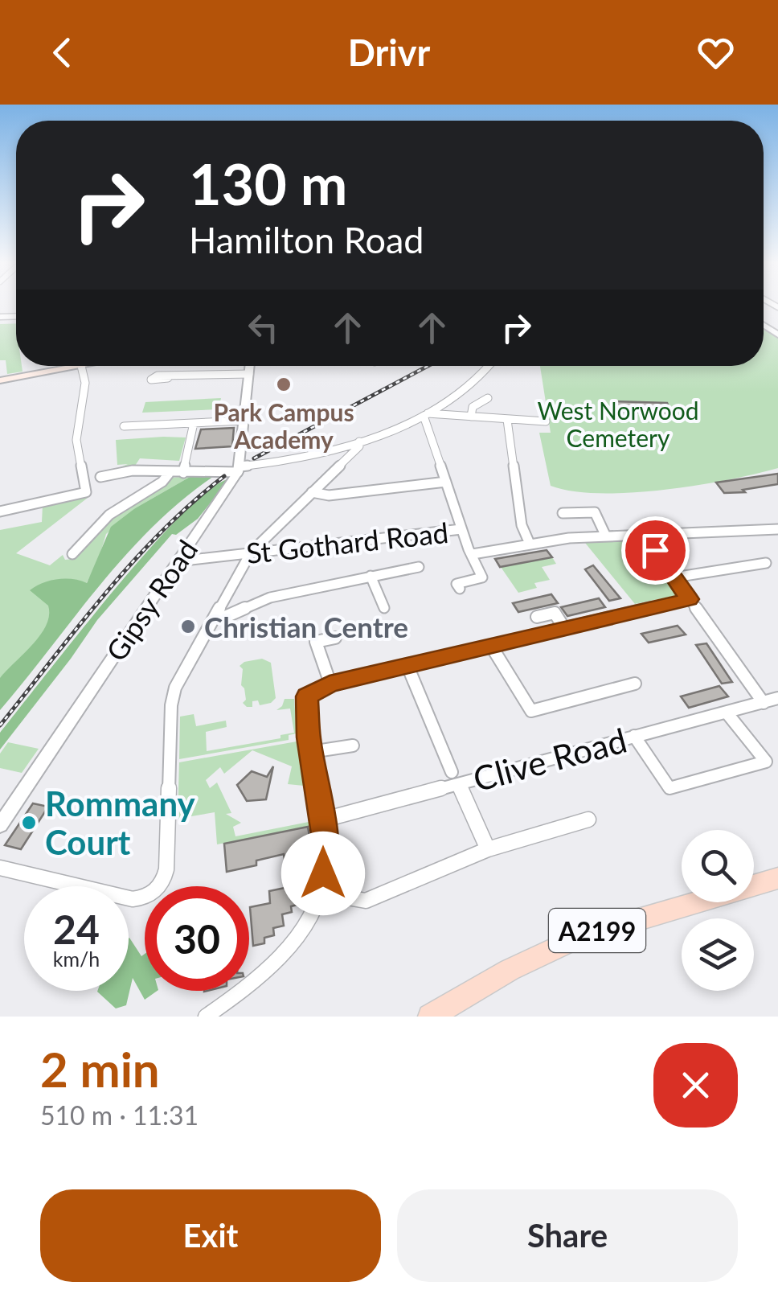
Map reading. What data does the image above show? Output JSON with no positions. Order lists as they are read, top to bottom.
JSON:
{
  "streets": {
    "main road": ["A2199"],
    "street": ["St Gothard Road", "Gipsy Road", "Clive Road"]
  },
  "crossings": [
    ["St Gothard Road", "Gipsy Road"]
  ],
  "parks": ["West Norwood Cemetery"],
  "places": ["Park Campus Academy", "Christian Centre", "Rommany Court"],
  "page": {
    "header": "Drivr",
    "turn": ["130 m", "Hamilton Road"],
    "speed": "24 km/h",
    "limit": "30",
    "heading": ["2 min", "510 m · 11:31"],
    "buttons": ["Exit", "Share"]
  }
}
